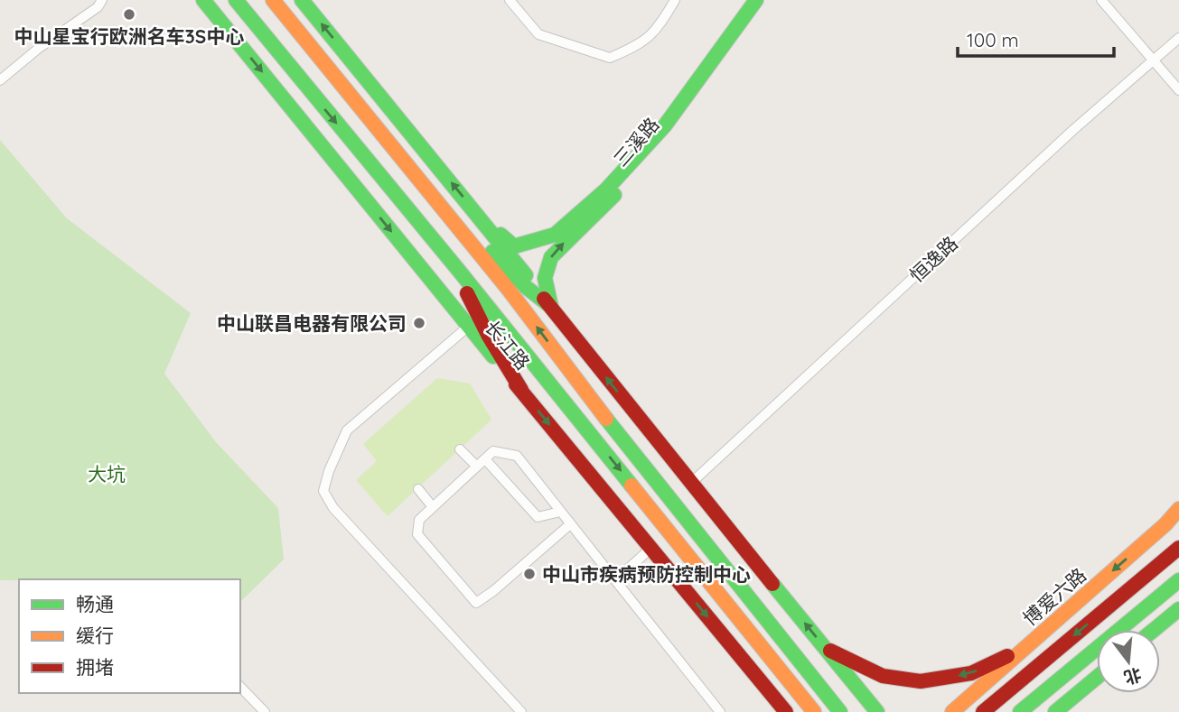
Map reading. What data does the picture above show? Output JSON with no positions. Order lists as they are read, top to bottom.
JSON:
{
  "streets": {
    "main road": ["三溪路", "长江路", "博爱六路"],
    "street": ["恒逸路"]
  },
  "one_way": ["三溪路"],
  "parks": ["大坑"],
  "places": ["中山星宝行欧洲名车3S中心", "中山联昌电器有限公司", "中山市疾病预防控制中心"],
  "legend": ["畅通", "缓行", "拥堵"],
  "scale_bar": "100 m",
  "north": "bottom"
}
